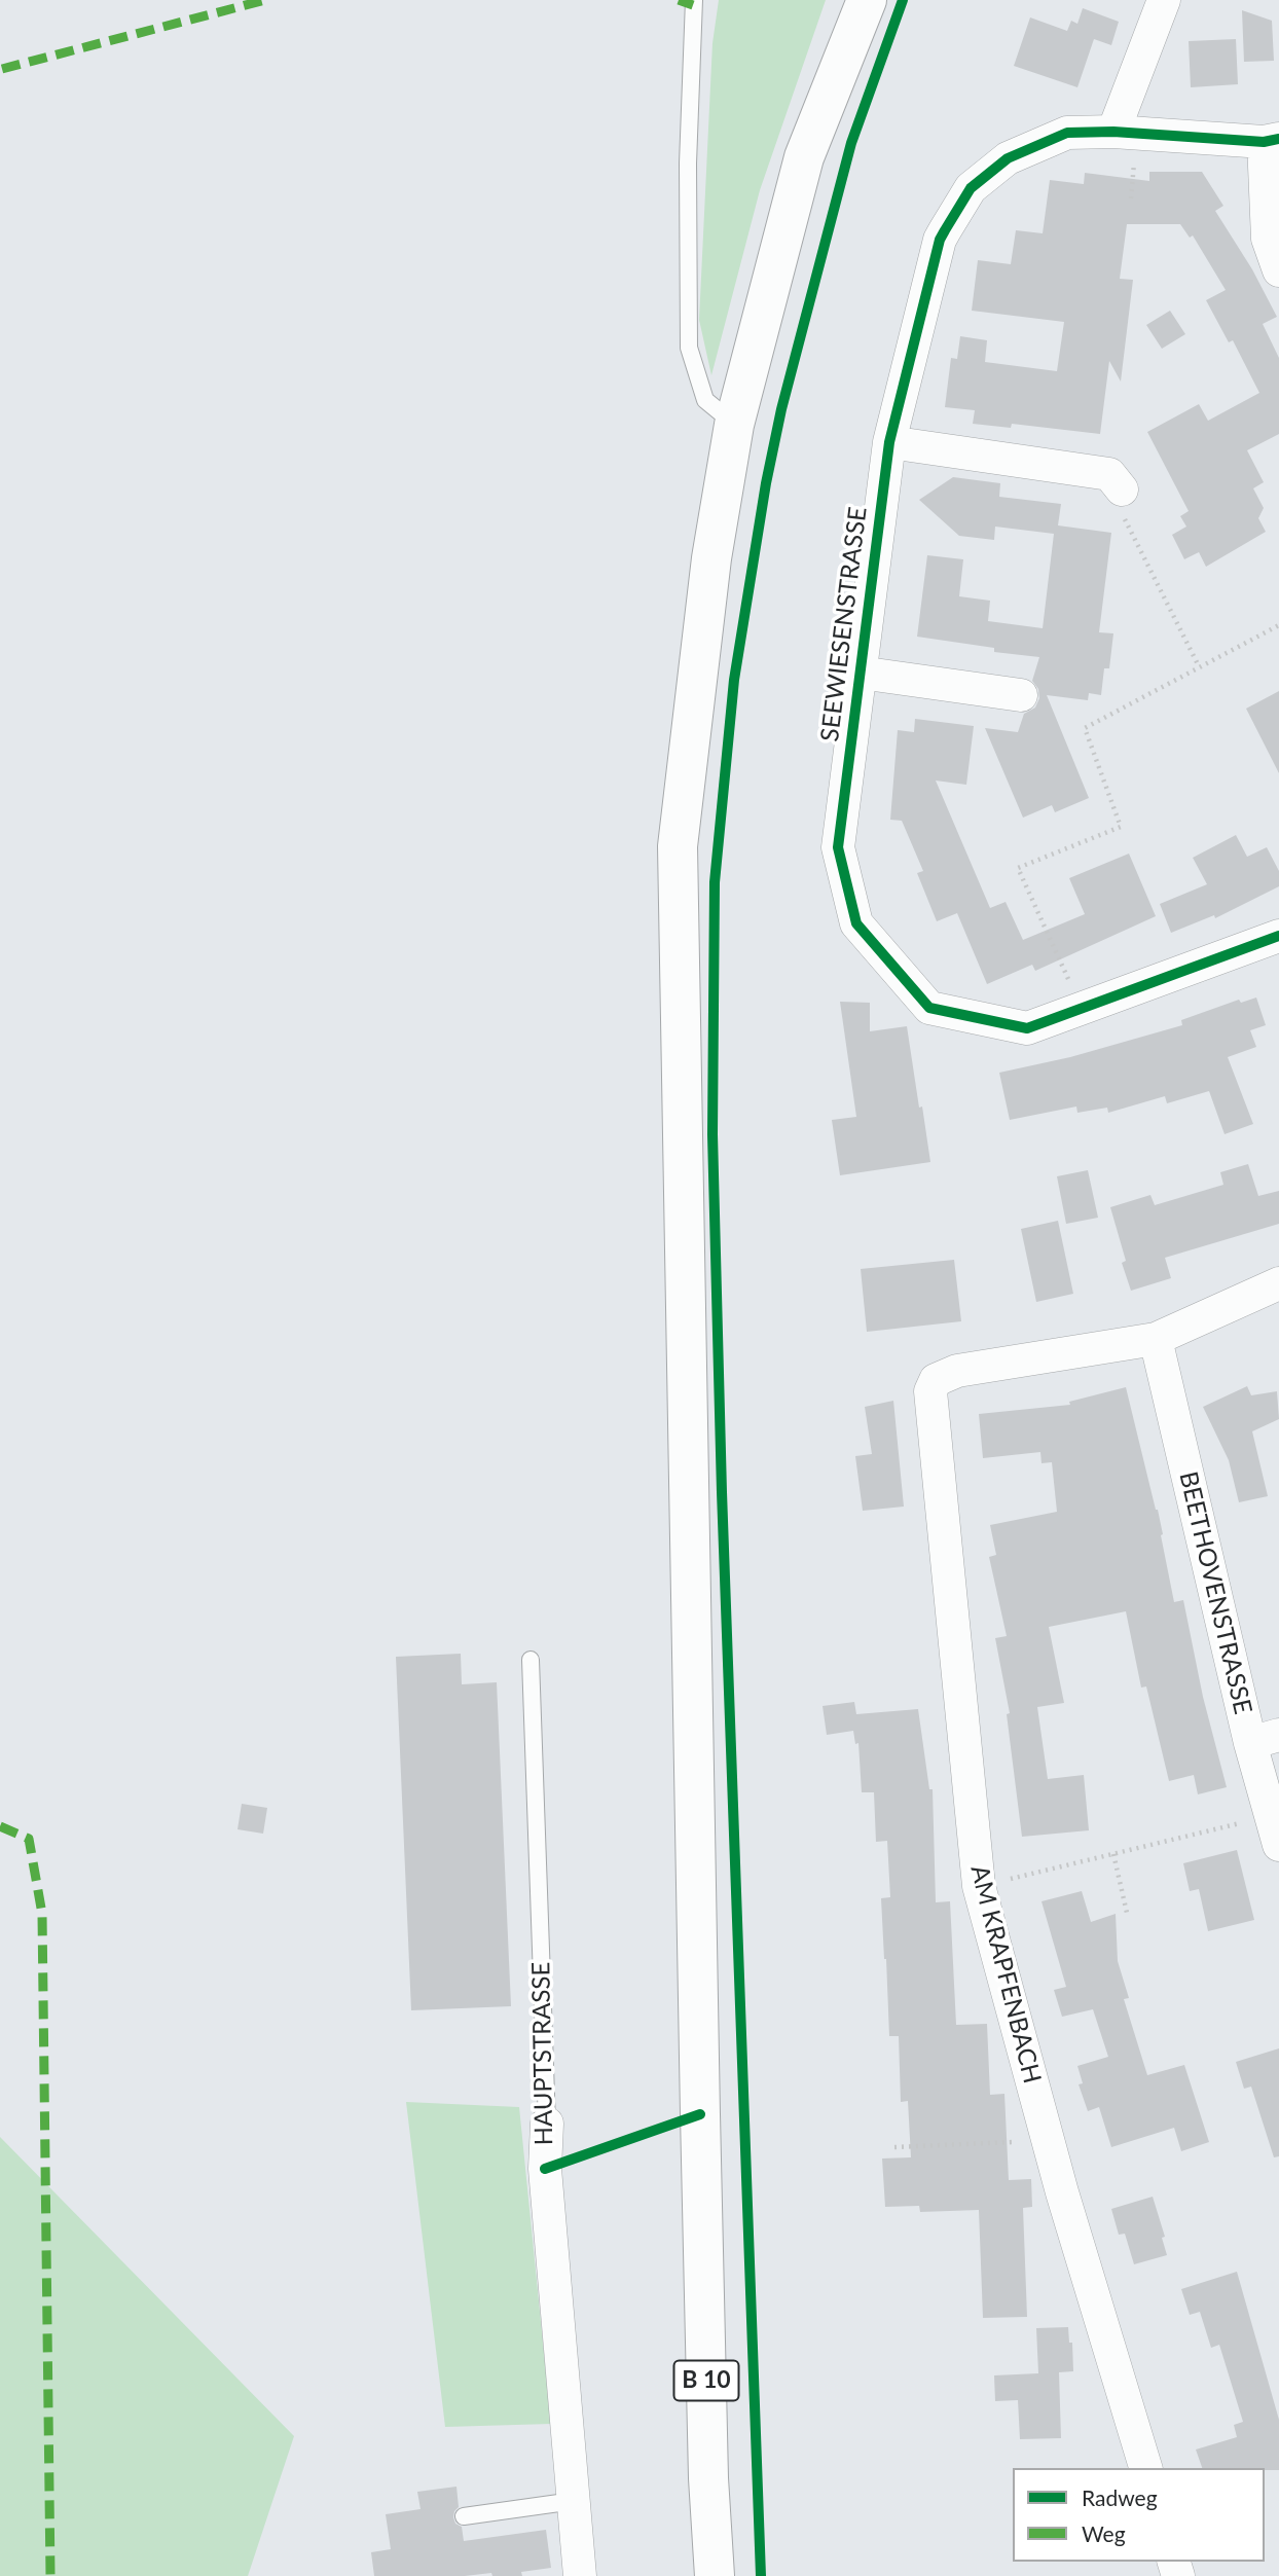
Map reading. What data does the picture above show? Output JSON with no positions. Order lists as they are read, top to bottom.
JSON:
{
  "streets": {
    "main road": ["B 10"],
    "street": [
      "SEEWIESENSTRASSE",
      "BEETHOVENSTRASSE",
      "AM KRAPFENBACH",
      "HAUPTSTRASSE"
    ]
  },
  "crossings": [
    ["BEETHOVENSTRASSE", "AM KRAPFENBACH"]
  ],
  "legend": ["Radweg", "Weg"]
}
